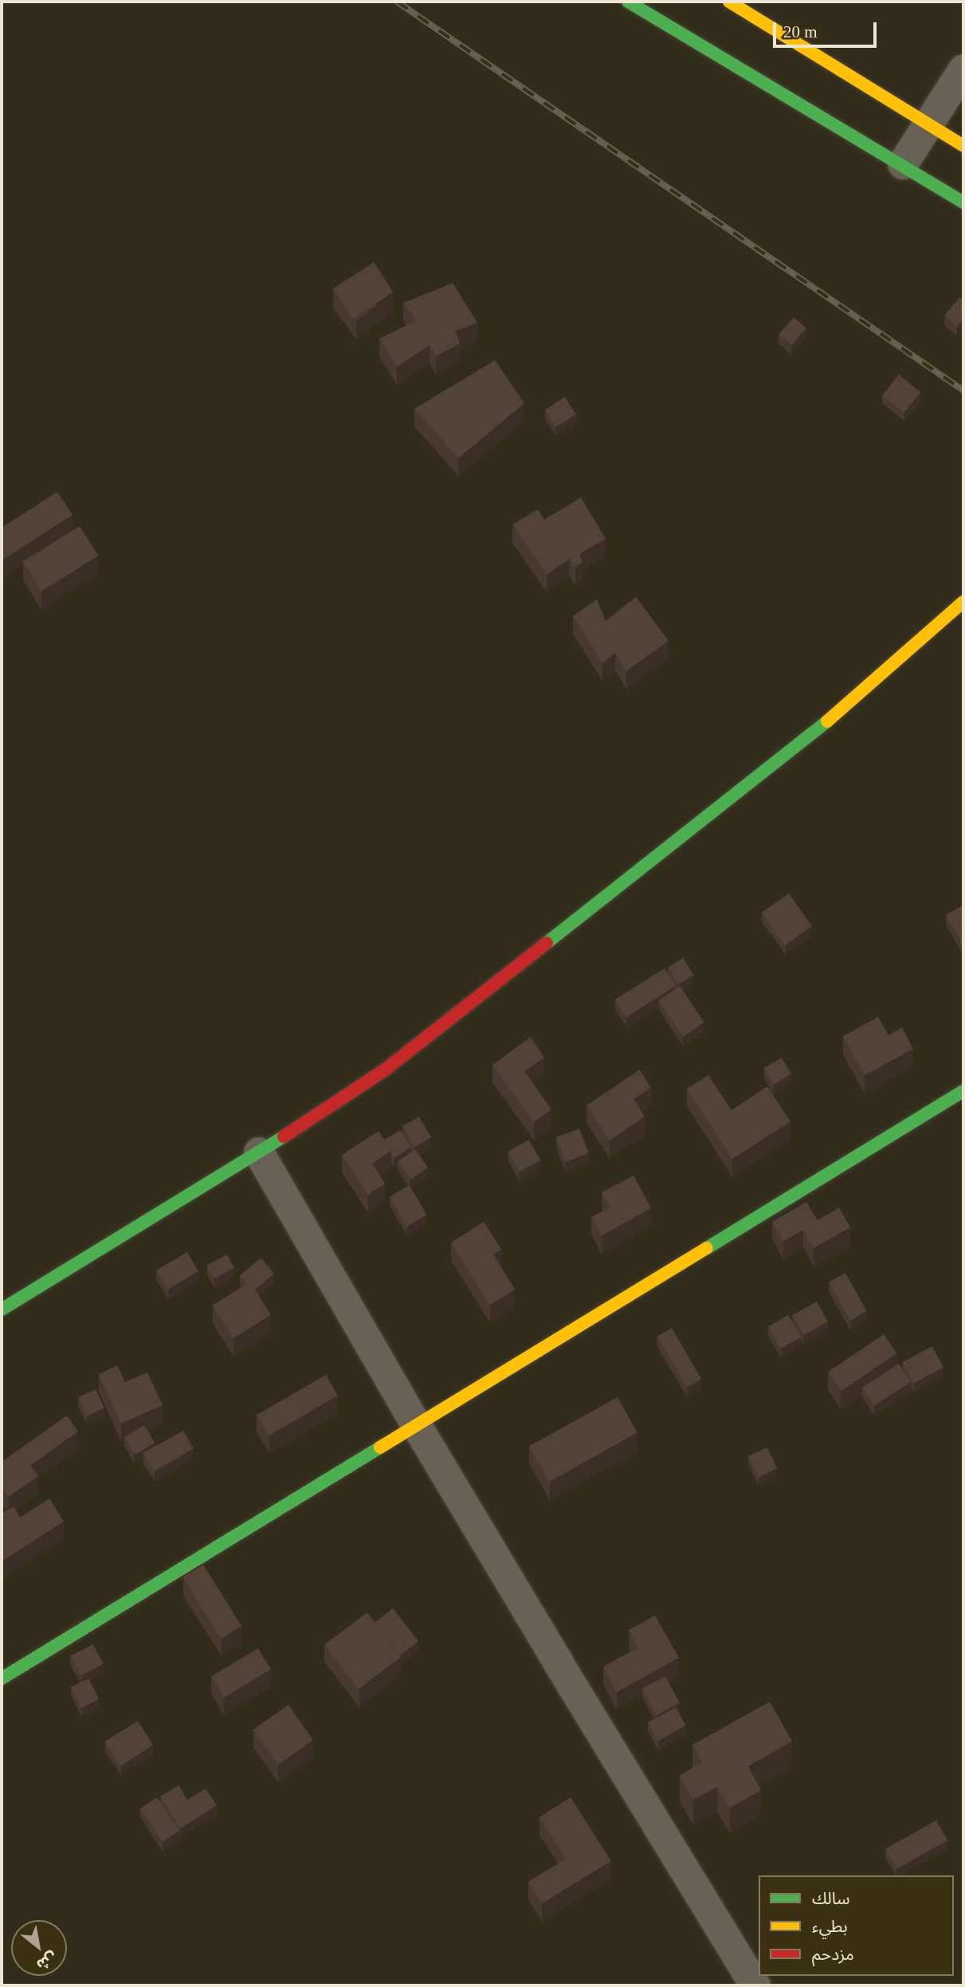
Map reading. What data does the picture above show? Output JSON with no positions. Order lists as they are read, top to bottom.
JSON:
{
  "legend": ["سالك", "بطيء", "مزدحم"],
  "scale_bar": "20 m",
  "north": "bottom right"
}
